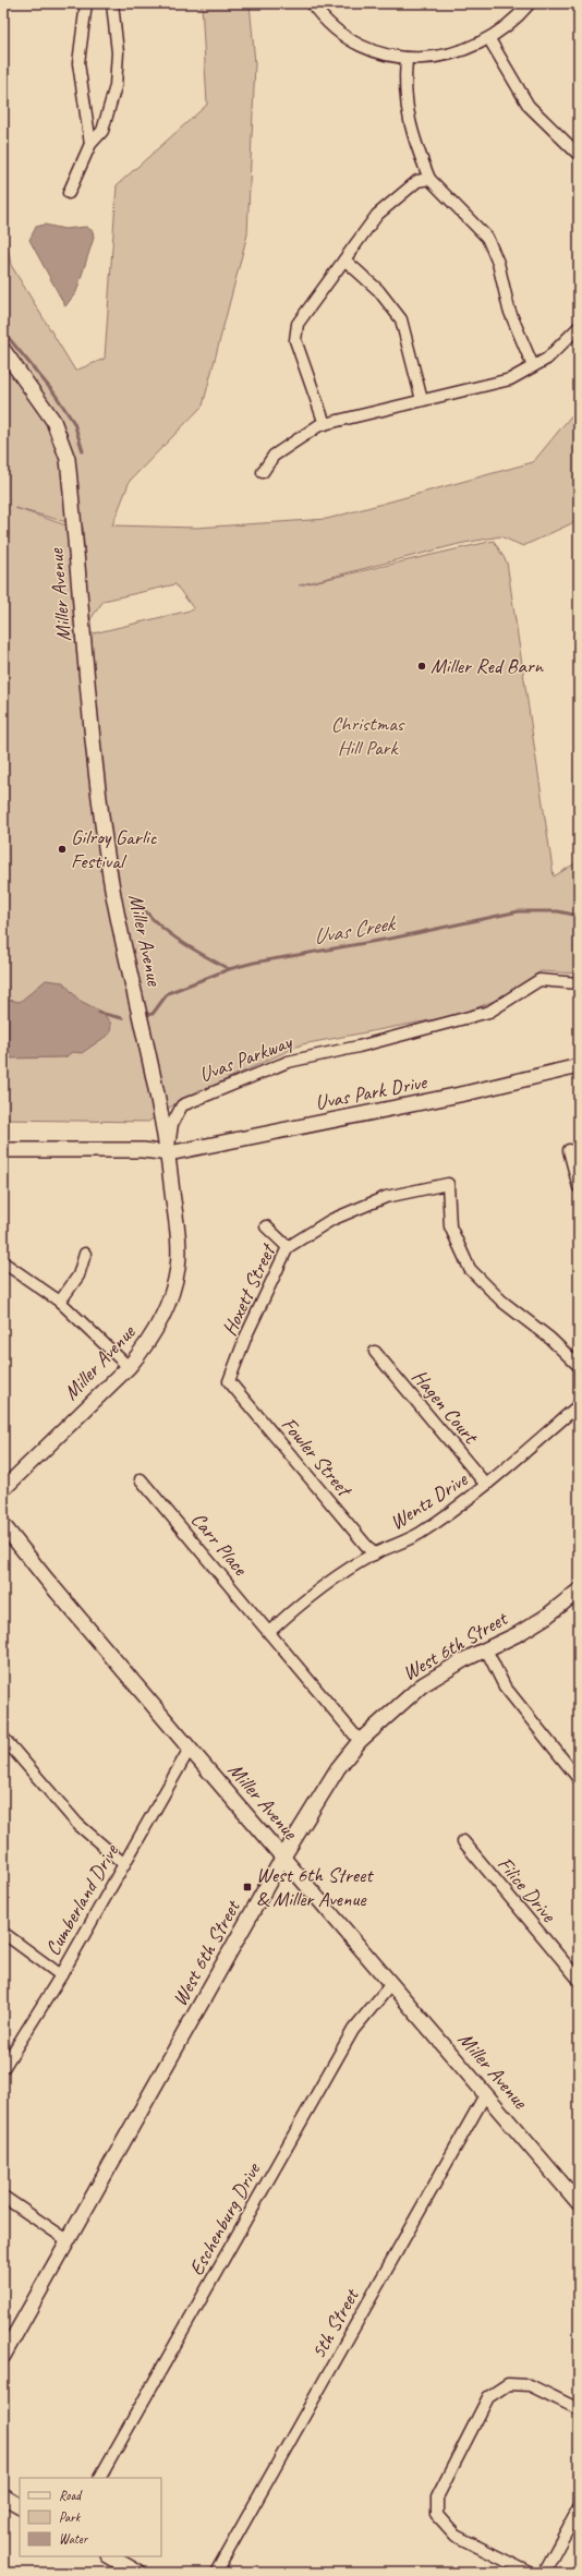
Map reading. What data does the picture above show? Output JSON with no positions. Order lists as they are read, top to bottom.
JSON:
{
  "streets": {
    "street": [
      "Miller Avenue",
      "Uvas Parkway",
      "Uvas Park Drive",
      "Hoxett Street",
      "Hagen Court",
      "Fowler Street",
      "Wentz Drive",
      "Carr Place",
      "West 6th Street",
      "Filice Drive",
      "Cumberland Drive",
      "Eschenburg Drive",
      "5th Street"
    ]
  },
  "crossings": [
    ["Miller Avenue", "Uvas Parkway"],
    ["Miller Avenue", "Uvas Park Drive"],
    ["Miller Avenue", "West 6th Street"],
    ["Miller Avenue", "Cumberland Drive"],
    ["Miller Avenue", "Eschenburg Drive"],
    ["Miller Avenue", "5th Street"],
    ["Uvas Parkway", "Uvas Park Drive"],
    ["Hoxett Street", "Fowler Street"],
    ["Hagen Court", "Wentz Drive"],
    ["Fowler Street", "Wentz Drive"],
    ["Wentz Drive", "Carr Place"],
    ["Carr Place", "West 6th Street"]
  ],
  "water": ["Uvas Creek"],
  "parks": ["Christmas Hill Park"],
  "places": {
    "other": ["Miller Red Barn", "Gilroy Garlic Festival"],
    "transit": ["West 6th Street & Miller Avenue"]
  },
  "legend": ["Road", "Park", "Water"]
}
